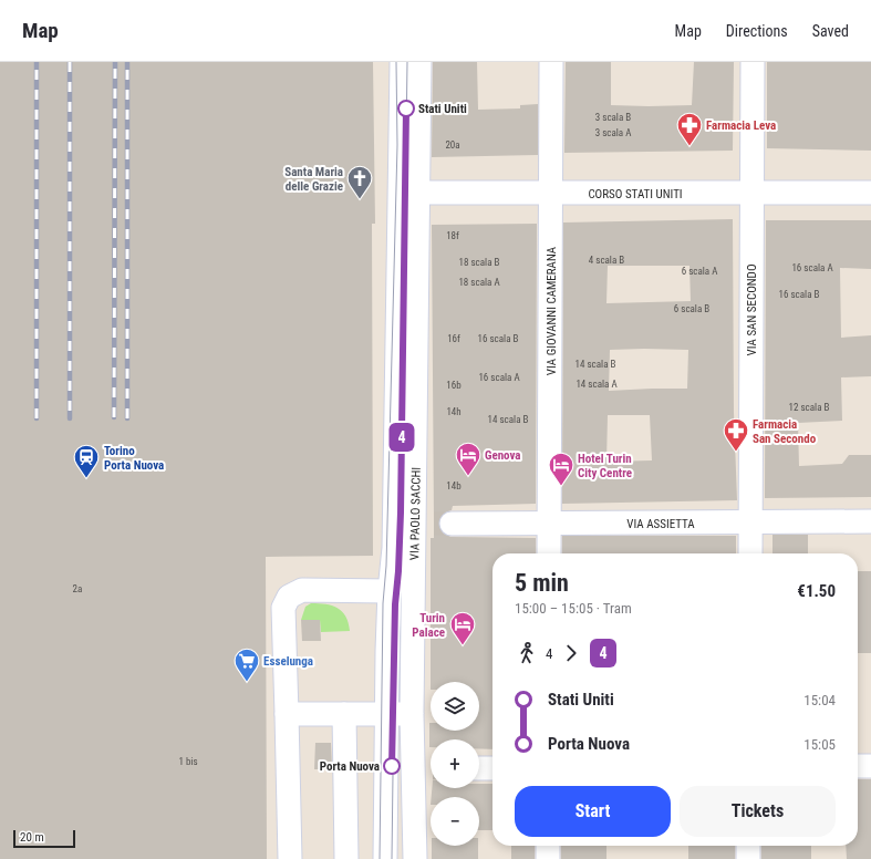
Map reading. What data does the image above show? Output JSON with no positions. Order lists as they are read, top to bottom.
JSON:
{
  "streets": {
    "street": [
      "CORSO STATI UNITI",
      "VIA SAN SECONDO",
      "VIA GIOVANNI CAMERANA",
      "VIA PAOLO SACCHI",
      "VIA ASSIETTA"
    ]
  },
  "crossings": [
    ["CORSO STATI UNITI", "VIA SAN SECONDO"],
    ["CORSO STATI UNITI", "VIA GIOVANNI CAMERANA"],
    ["CORSO STATI UNITI", "VIA PAOLO SACCHI"],
    ["VIA SAN SECONDO", "VIA ASSIETTA"],
    ["VIA GIOVANNI CAMERANA", "VIA ASSIETTA"],
    ["VIA PAOLO SACCHI", "VIA ASSIETTA"]
  ],
  "places": {
    "other": ["Stati Uniti", "Porta Nuova"],
    "pharmacy": ["Farmacia Leva", "Farmacia San Secondo"],
    "church": ["Santa Maria delle Grazie"],
    "hotel": ["Genova", "Hotel Turin City Centre", "Turin Palace"],
    "station": ["Torino Porta Nuova"],
    "supermarket": ["Esselunga"]
  },
  "lines": ["tram line 4"],
  "house_numbers": [
    "3 scala B",
    "3 scala A",
    "20a",
    "18f",
    "4 scala B",
    "18 scala B",
    "16 scala A",
    "6 scala A",
    "18 scala A",
    "16 scala B",
    "6 scala B",
    "16f",
    "16 scala B",
    "14 scala B",
    "16 scala A",
    "14 scala A",
    "16b",
    "12 scala B",
    "14h",
    "14 scala B",
    "14b",
    "2a",
    "1 bis"
  ],
  "scale_bar": "20 m",
  "page": {
    "header": "Map",
    "nav": ["Map", "Directions", "Saved"],
    "on_map": "4",
    "heading": ["5 min", "15:00 – 15:05 · Tram", "€1.50"],
    "legs": ["4", "4"],
    "list": [
      {
        "name": "Stati Uniti",
        "value": "15:04"
      },
      {
        "name": "Porta Nuova",
        "value": "15:05"
      }
    ],
    "map_buttons": ["+", "−"],
    "buttons": ["Start", "Tickets"],
    "scale": "20 m"
  }
}
